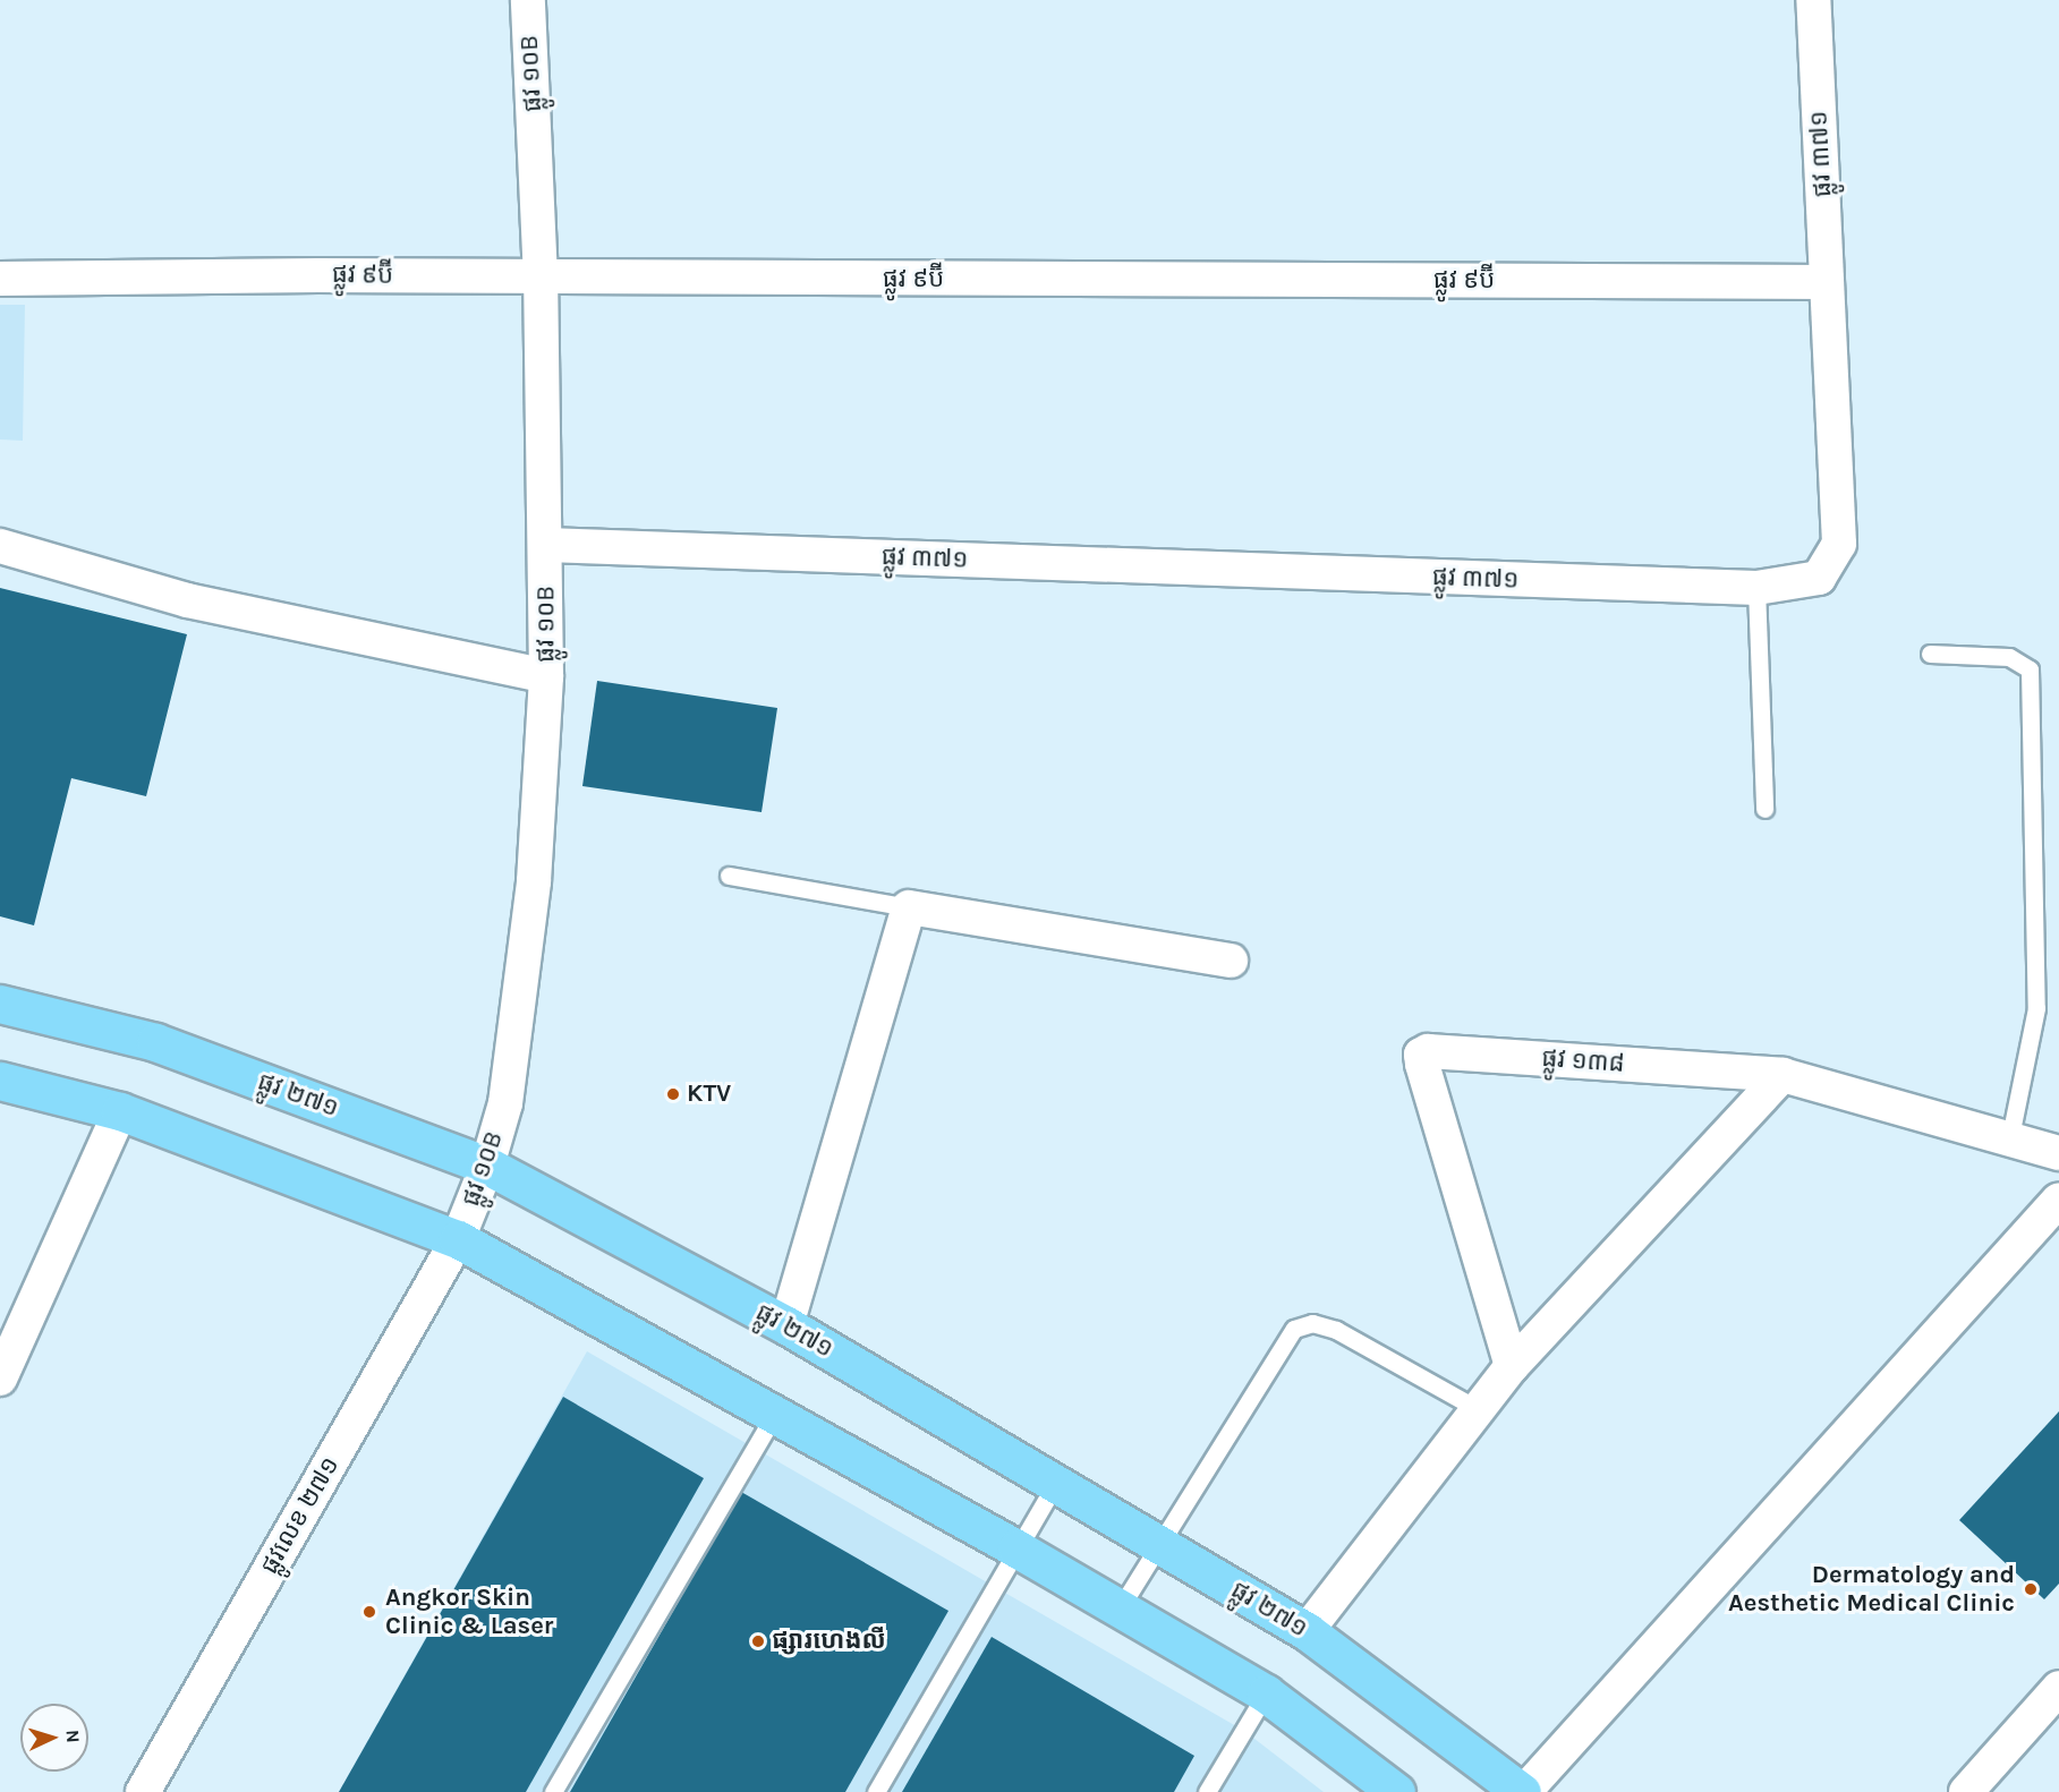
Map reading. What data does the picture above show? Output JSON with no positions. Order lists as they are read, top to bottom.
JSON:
{
  "streets": {
    "main road": ["ផ្លូវ ២៧១"],
    "street": [
      "ផ្លូវ ១០B",
      "ផ្លូវ ៣៧១",
      "ផ្លូវ ៩ប៊ី",
      "ផ្លូវ ១៣៨",
      "ផ្លូវលេខ ២៧១"
    ]
  },
  "crossings": [
    ["ផ្លូវ ១០B", "ផ្លូវ ៣៧១"],
    ["ផ្លូវ ១០B", "ផ្លូវ ៩ប៊ី"],
    ["ផ្លូវ ១០B", "ផ្លូវ ២៧១"],
    ["ផ្លូវ ១០B", "ផ្លូវលេខ ២៧១"],
    ["ផ្លូវ ៣៧១", "ផ្លូវ ៩ប៊ី"]
  ],
  "places": [
    "KTV",
    "Dermatology and Aesthetic Medical Clinic",
    "Angkor Skin Clinic & Laser",
    "ផ្សារហេងលី"
  ],
  "north": "right"
}
